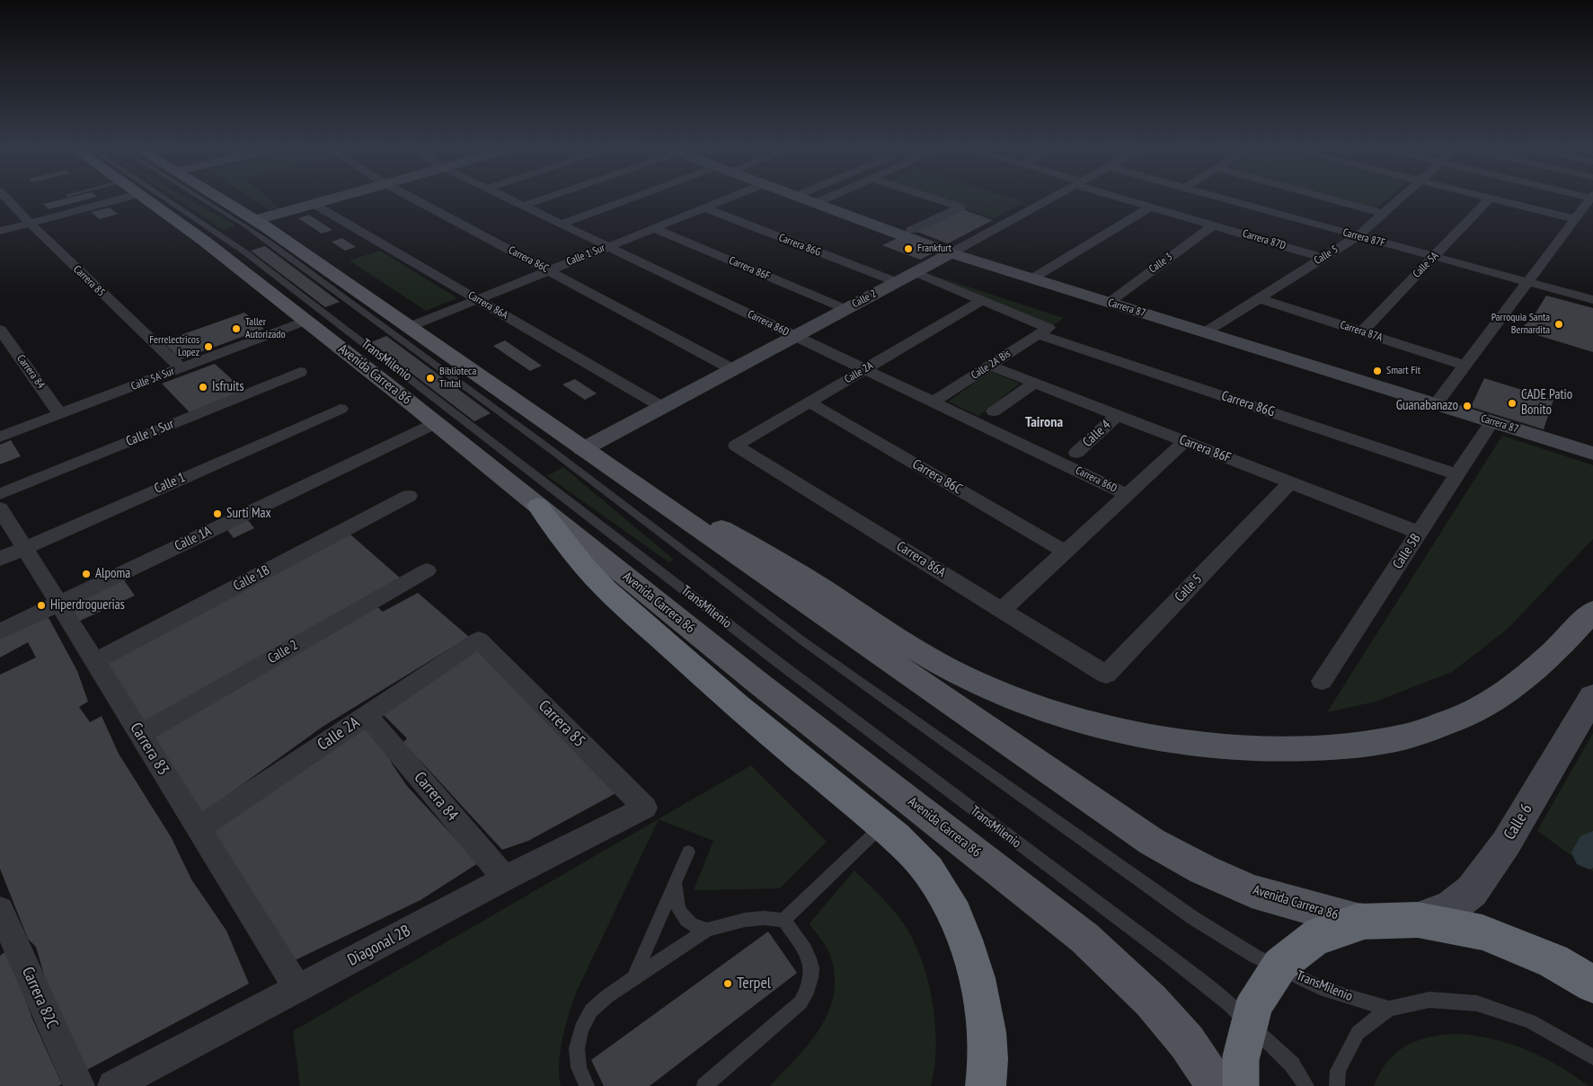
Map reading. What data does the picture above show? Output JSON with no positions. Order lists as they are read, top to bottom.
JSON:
{
  "streets": {
    "main road": ["Avenida Carrera 86"],
    "street": [
      "Carrera 87F",
      "Carrera 87D",
      "Carrera 86G",
      "Calle 1 Sur",
      "Calle 5",
      "Carrera 86C",
      "Calle 3",
      "Calle 5A",
      "Carrera 86F",
      "Carrera 85",
      "Calle 2",
      "Carrera 86A",
      "Carrera 87",
      "Carrera 86D",
      "Carrera 87A",
      "Calle 2A Bis",
      "Carrera 84",
      "Calle 2A",
      "Calle 5A Sur",
      "Calle 4",
      "Calle 1",
      "Calle 1A",
      "Calle 5B",
      "Calle 1B",
      "Carrera 83",
      "Calle 6",
      "Diagonal 2B",
      "Carrera 82C"
    ],
    "lane": ["TransMilenio"]
  },
  "crossings": [
    ["Carrera 87F", "Calle 5"],
    ["Carrera 87F", "Calle 5A"],
    ["Carrera 87D", "Calle 5"],
    ["Carrera 87D", "Calle 3"],
    ["Carrera 86G", "Calle 1 Sur"],
    ["Carrera 86G", "Calle 2"],
    ["Carrera 86G", "Calle 2A Bis"],
    ["Carrera 86G", "Calle 2A"],
    ["Carrera 86G", "Calle 5B"],
    ["Calle 1 Sur", "Carrera 86C"],
    ["Calle 1 Sur", "Carrera 86F"],
    ["Calle 1 Sur", "Carrera 86A"],
    ["Calle 1 Sur", "Carrera 86D"],
    ["Calle 1 Sur", "Avenida Carrera 86"],
    ["Calle 5", "Carrera 86F"],
    ["Calle 5", "Carrera 86A"],
    ["Calle 5", "Carrera 87"],
    ["Calle 5", "Carrera 87A"],
    ["Carrera 86C", "Calle 2"],
    ["Carrera 86C", "Calle 2A"],
    ["Calle 3", "Carrera 87"],
    ["Calle 5A", "Carrera 87A"],
    ["Carrera 86F", "Calle 2"],
    ["Carrera 86F", "Calle 2A Bis"],
    ["Carrera 86F", "Calle 4"],
    ["Carrera 86F", "Calle 5B"],
    ["Carrera 85", "Calle 2A"],
    ["Carrera 85", "Calle 5A Sur"],
    ["Carrera 85", "Diagonal 2B"],
    ["Calle 2", "Carrera 86A"],
    ["Calle 2", "Carrera 87"],
    ["Calle 2", "Carrera 86D"],
    ["Calle 2", "Avenida Carrera 86"],
    ["Calle 2", "Carrera 83"],
    ["Carrera 86A", "Calle 2A"],
    ["Carrera 87", "Calle 5B"],
    ["Carrera 86D", "Calle 2A Bis"],
    ["Carrera 86D", "Calle 2A"],
    ["Carrera 84", "Calle 2A"],
    ["Carrera 84", "Calle 5A Sur"],
    ["Carrera 84", "Diagonal 2B"],
    ["Calle 2A", "Carrera 83"],
    ["Avenida Carrera 86", "Calle 5A Sur"],
    ["Avenida Carrera 86", "Calle 1A"],
    ["Calle 1", "Carrera 83"],
    ["Calle 1A", "Carrera 83"],
    ["Calle 1B", "Carrera 83"],
    ["Carrera 83", "Diagonal 2B"]
  ],
  "districts": ["Tairona"],
  "places": [
    "Frankfurt",
    "Parroquia Santa Bernardita",
    "Taller Autorizado",
    "Ferrelectricos Lopez",
    "Smart Fit",
    "Biblioteca Tintal",
    "Isfruits",
    "CADE Patio Bonito",
    "Guanabanazo",
    "Surti Max",
    "Alpoma",
    "Hiperdroguerias",
    "Terpel"
  ]
}
